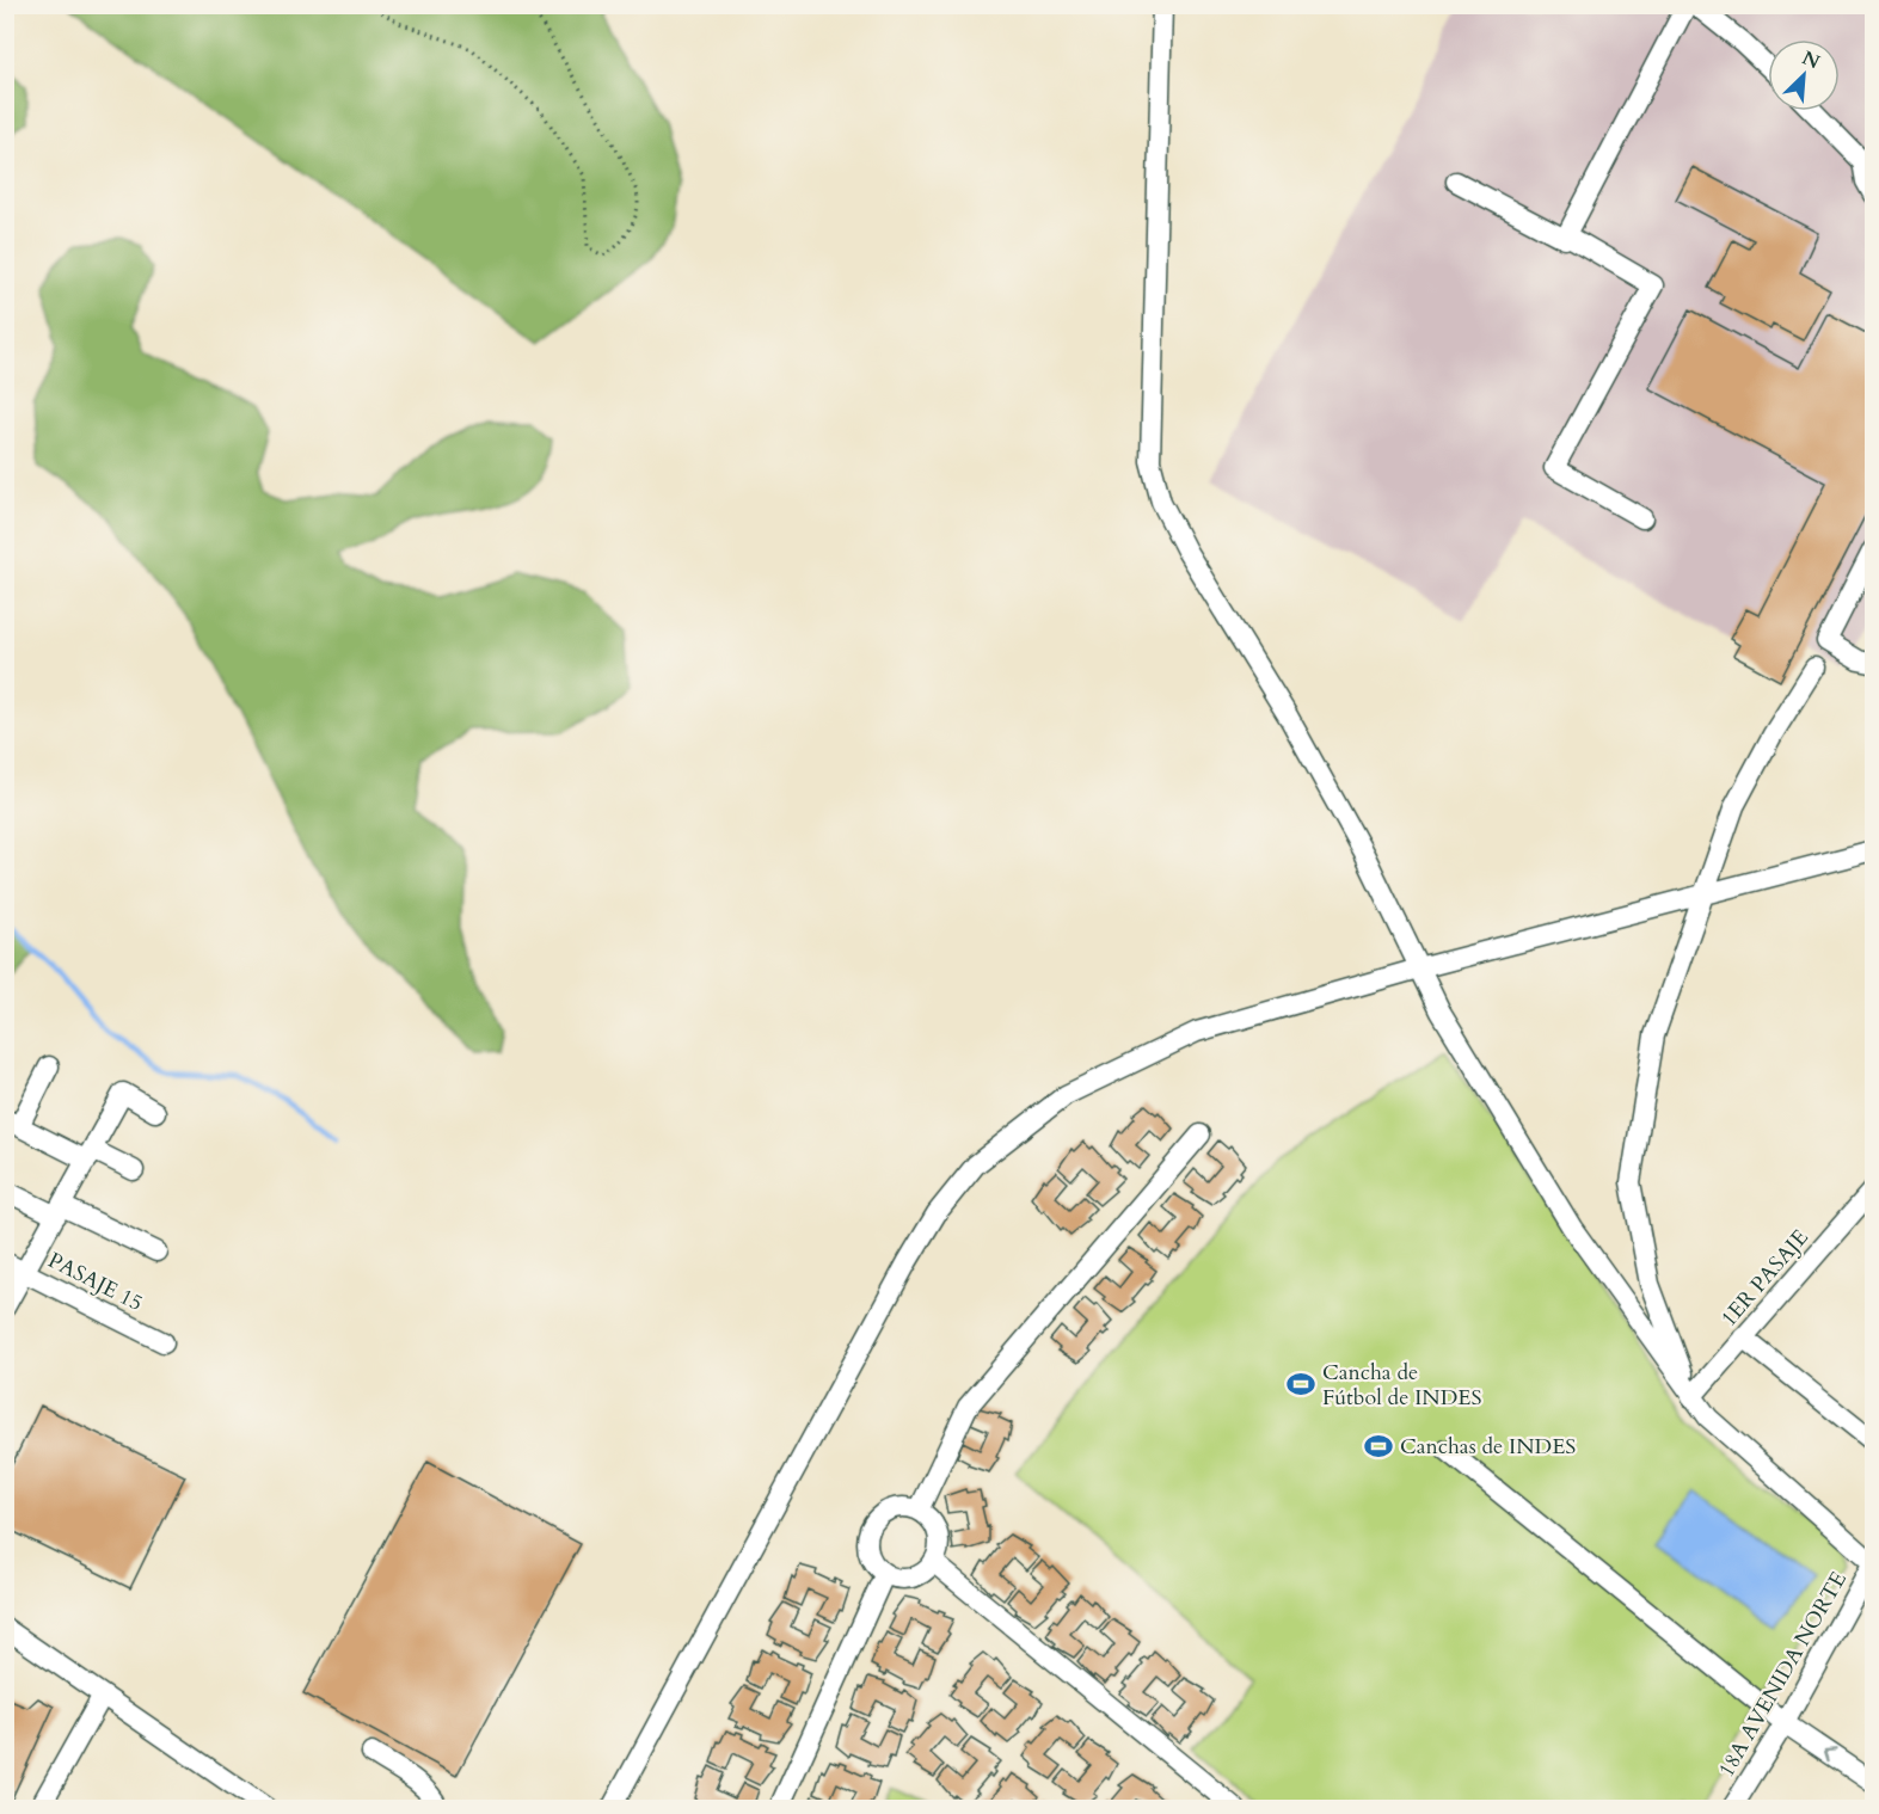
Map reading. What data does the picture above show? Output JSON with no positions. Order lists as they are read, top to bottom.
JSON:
{
  "streets": {
    "street": ["1ER PASAJE", "PASAJE 15", "18A AVENIDA NORTE"]
  },
  "places": {
    "sports": ["Cancha de Fútbol de INDES", "Canchas de INDES"]
  },
  "north": "top right"
}
